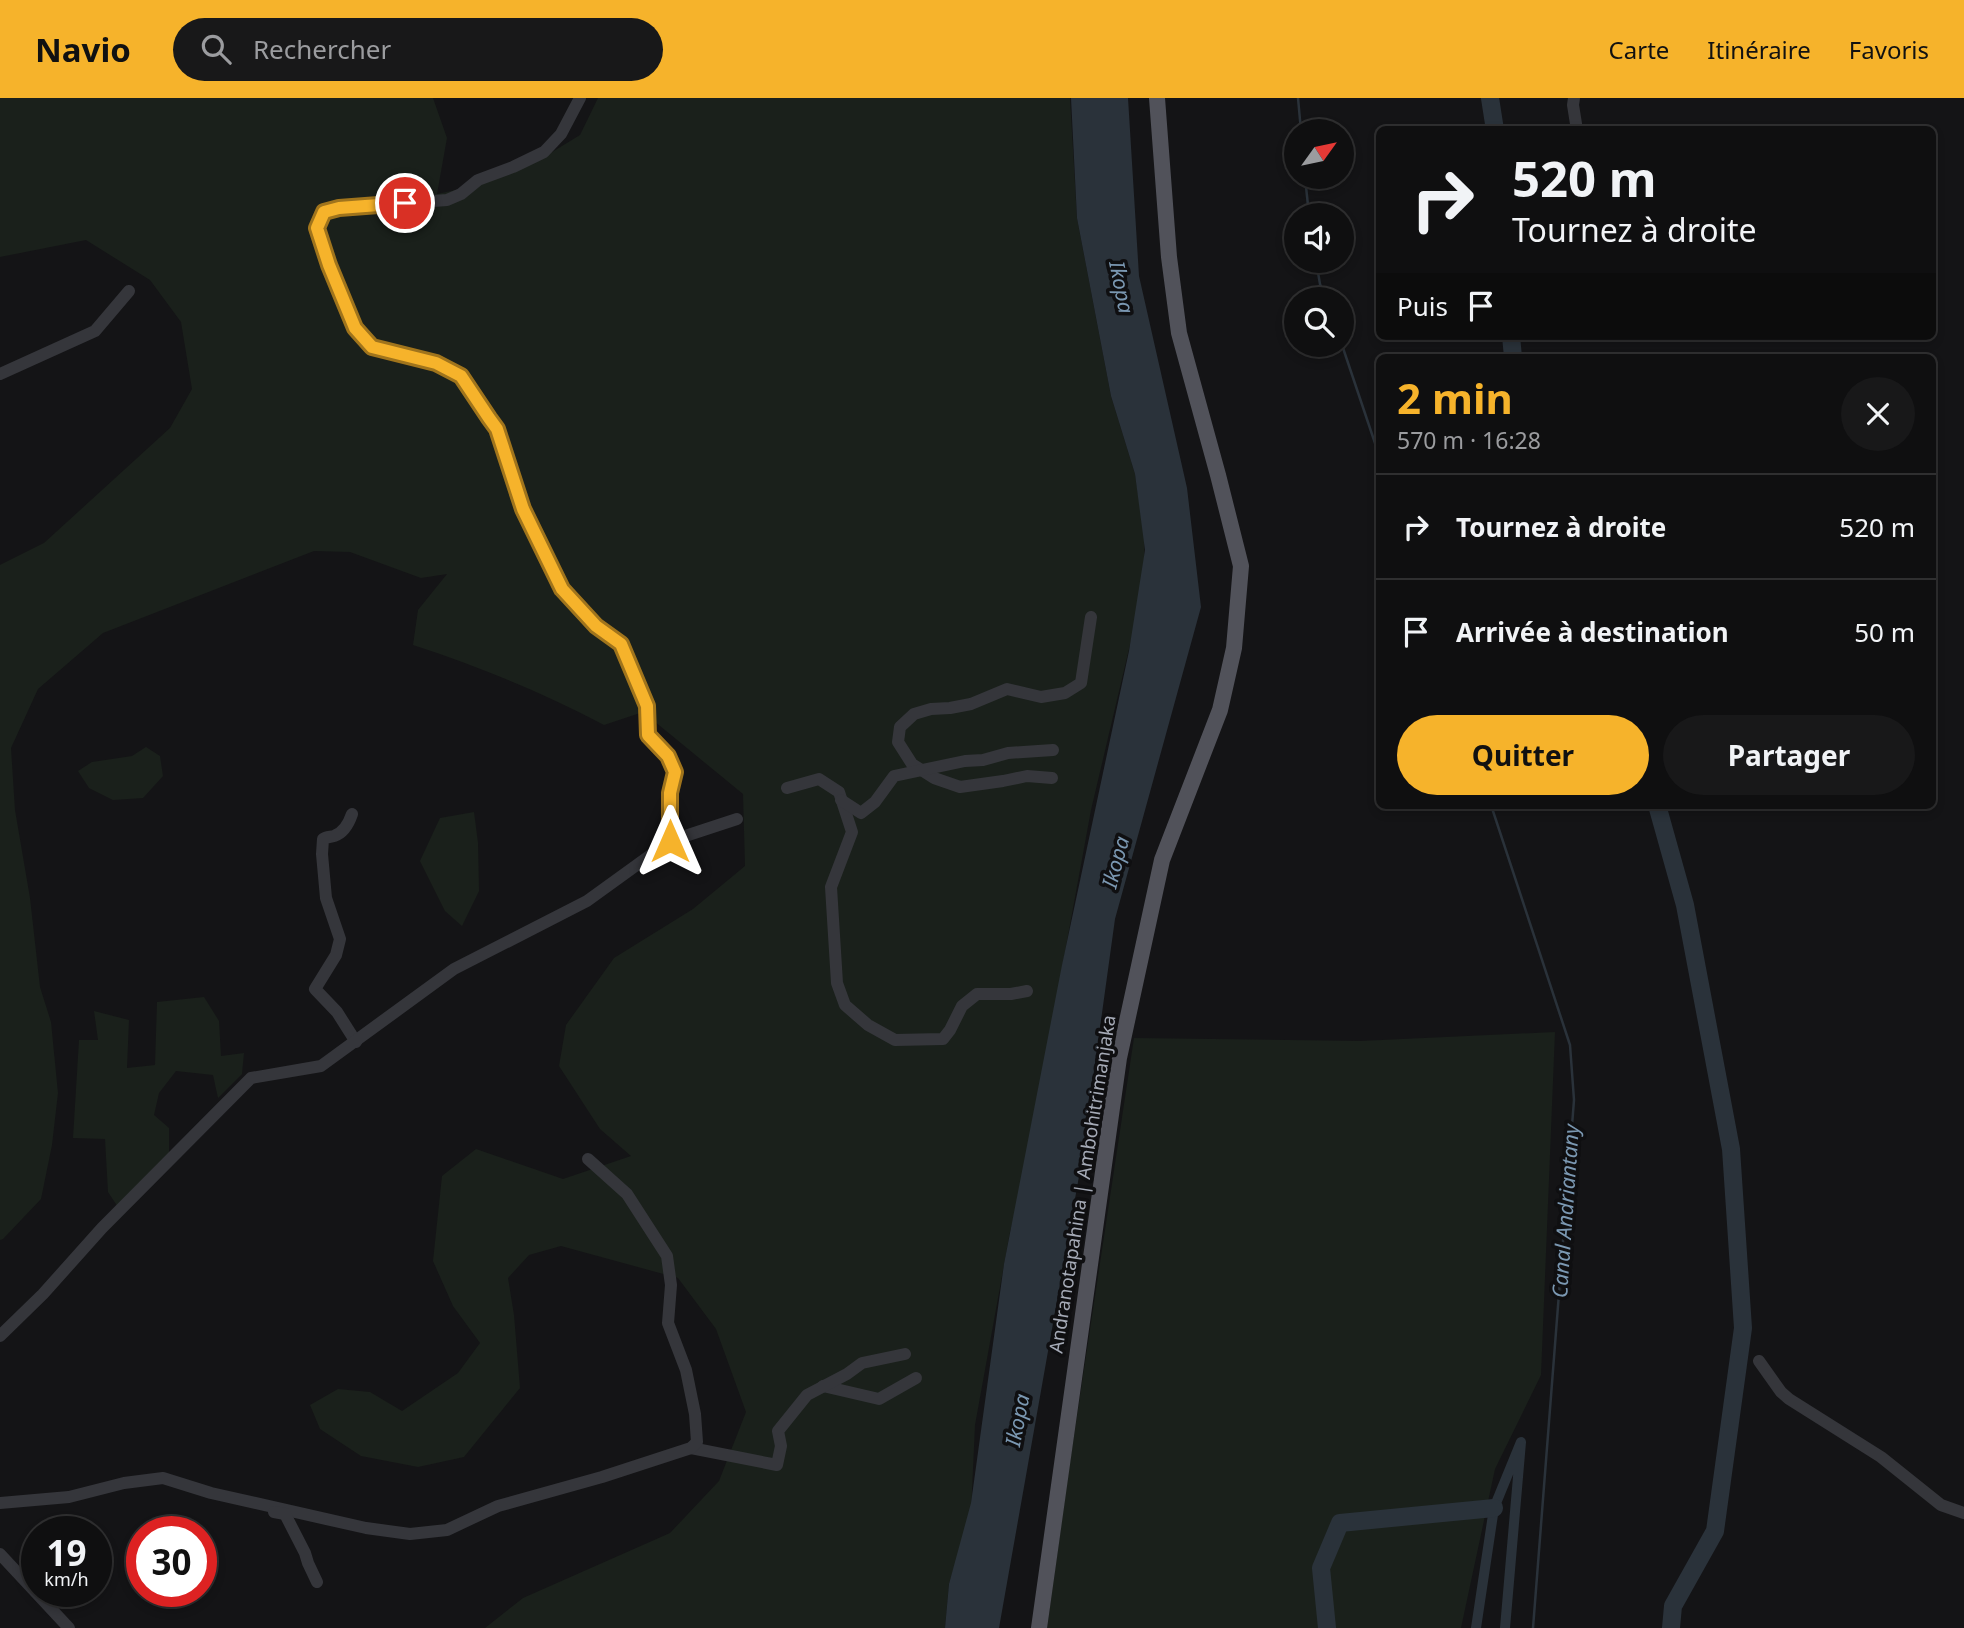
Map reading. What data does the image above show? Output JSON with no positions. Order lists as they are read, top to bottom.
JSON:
{
  "streets": {
    "main road": ["Andranotapahina | Ambohitrimanjaka"]
  },
  "water": ["Ikopa", "Canal Andriantany"],
  "north": "top right",
  "page": {
    "header": "Navio",
    "search": "Rechercher",
    "nav": ["Carte", "Itinéraire", "Favoris"],
    "turn": ["520 m", "Tournez à droite"],
    "then": "Puis",
    "heading": ["2 min", "570 m · 16:28"],
    "list": [
      {
        "name": "Tournez à droite",
        "value": "520 m"
      },
      {
        "name": "Arrivée à destination",
        "value": "50 m"
      }
    ],
    "buttons": ["Quitter", "Partager"],
    "speed": "19 km/h",
    "limit": "30"
  }
}
